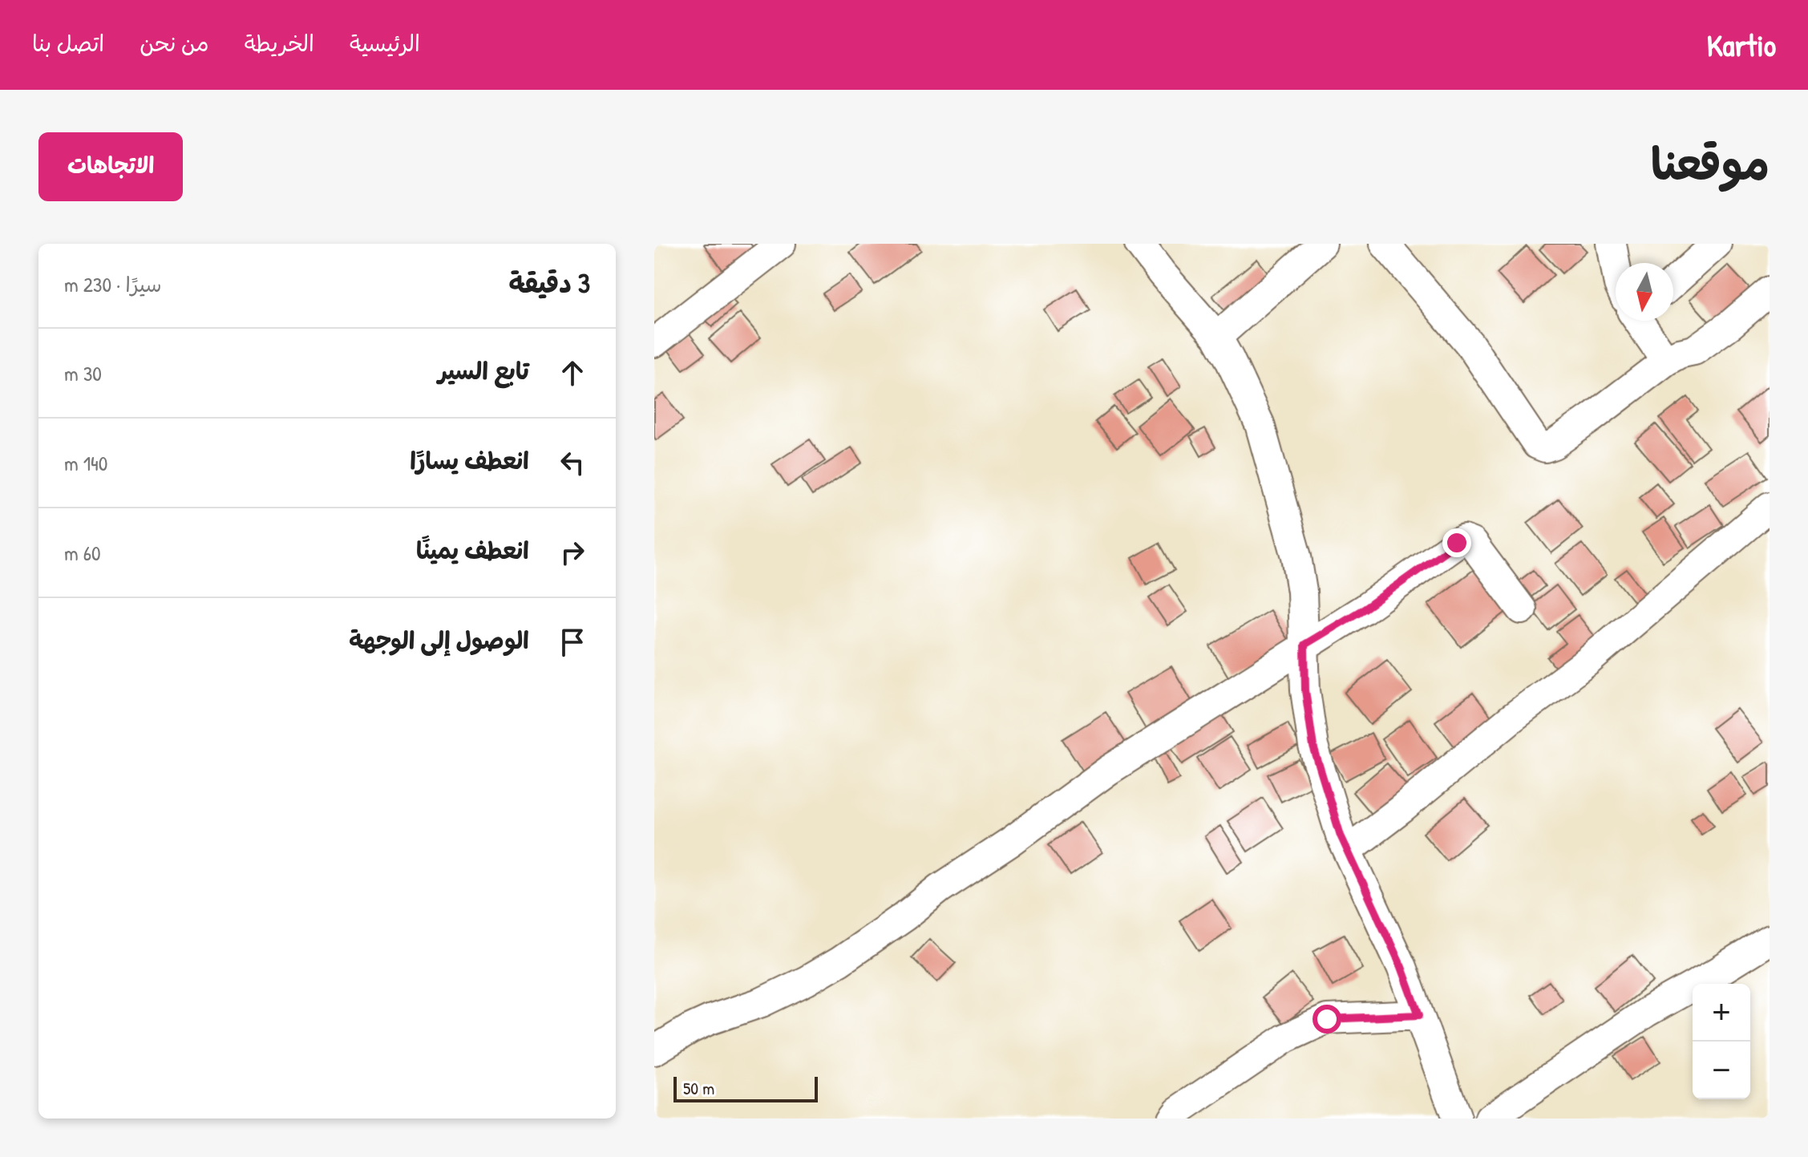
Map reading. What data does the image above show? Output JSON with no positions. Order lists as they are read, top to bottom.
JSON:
{
  "scale_bar": "50 m",
  "north": "bottom",
  "page": {
    "header": "Kartio",
    "nav": [
      "الرئيسية",
      "الخريطة",
      "من نحن",
      "اتصل بنا"
    ],
    "title": "موقعنا",
    "buttons": "الاتجاهات",
    "heading": ["3 دقيقة", "سيرًا · 230 m"],
    "list": [
      ["تابع السير", "30 m"],
      ["انعطف يسارًا", "140 m"],
      ["انعطف يمينًا", "60 m"],
      "الوصول إلى الوجهة"
    ],
    "map_buttons": ["+", "−"],
    "scale": "50 m"
  }
}
